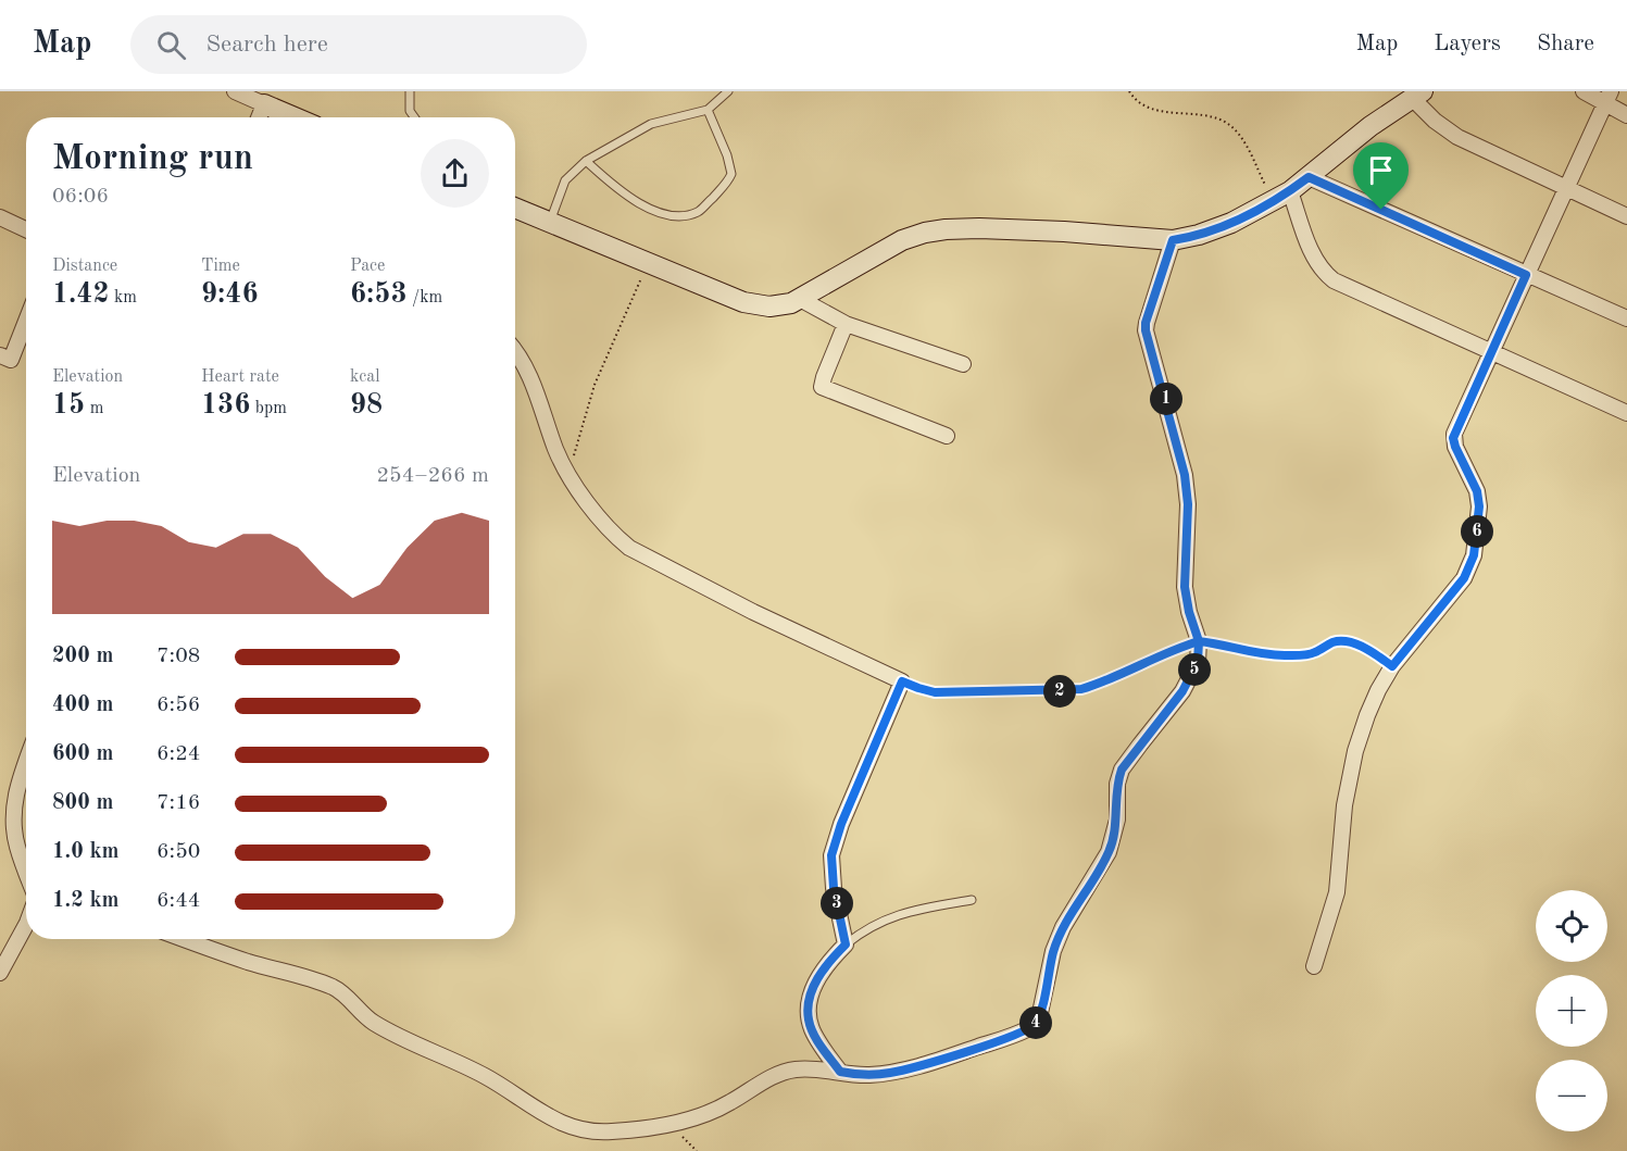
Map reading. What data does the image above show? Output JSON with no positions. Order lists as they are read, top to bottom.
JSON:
{
  "page": {
    "header": "Map",
    "search": "Search here",
    "nav": ["Map", "Layers", "Share"],
    "heading": ["Morning run", "06:06"],
    "stats": [
      ["Distance", "1.42 km"],
      ["Time", "9:46"],
      ["Pace", "6:53 /km"],
      ["Elevation", "15 m"],
      ["Heart rate", "136 bpm"],
      ["kcal", "98"]
    ],
    "pins": [
      "1",
      "6",
      "5",
      "2",
      "3",
      "4"
    ],
    "chart": ["Elevation", "254–266 m"],
    "list": [
      {
        "name": "200 m",
        "note": "7:08"
      },
      {
        "name": "400 m",
        "note": "6:56"
      },
      {
        "name": "600 m",
        "note": "6:24"
      },
      {
        "name": "800 m",
        "note": "7:16"
      },
      {
        "name": "1.0 km",
        "note": "6:50"
      },
      {
        "name": "1.2 km",
        "note": "6:44"
      }
    ],
    "map_buttons": ["+", "−"]
  }
}
